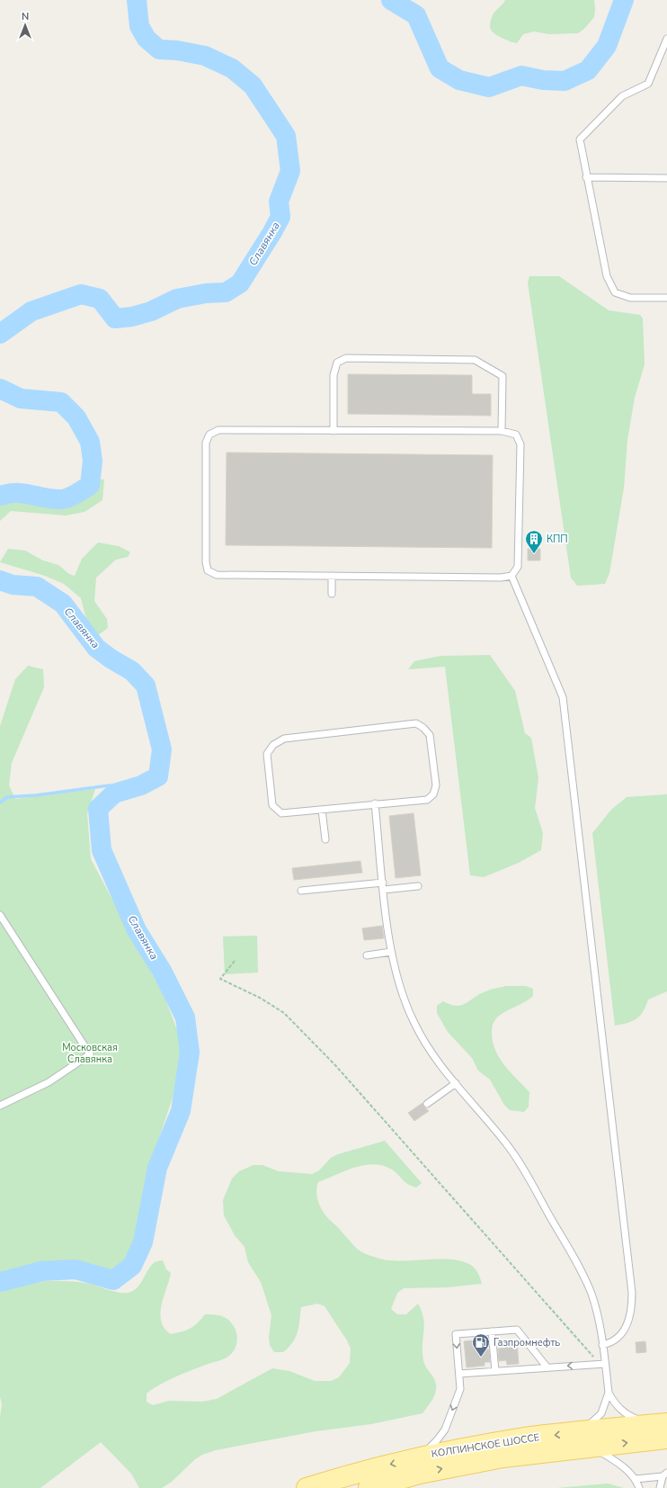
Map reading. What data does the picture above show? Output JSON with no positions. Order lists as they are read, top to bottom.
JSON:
{
  "streets": {
    "main road": ["КОЛПИНСКОЕ ШОССЕ"]
  },
  "water": ["Славянка"],
  "parks": ["Московская Славянка"],
  "places": {
    "building": ["КПП"],
    "fuel station": ["Газпромнефть"]
  },
  "north": "top"
}
